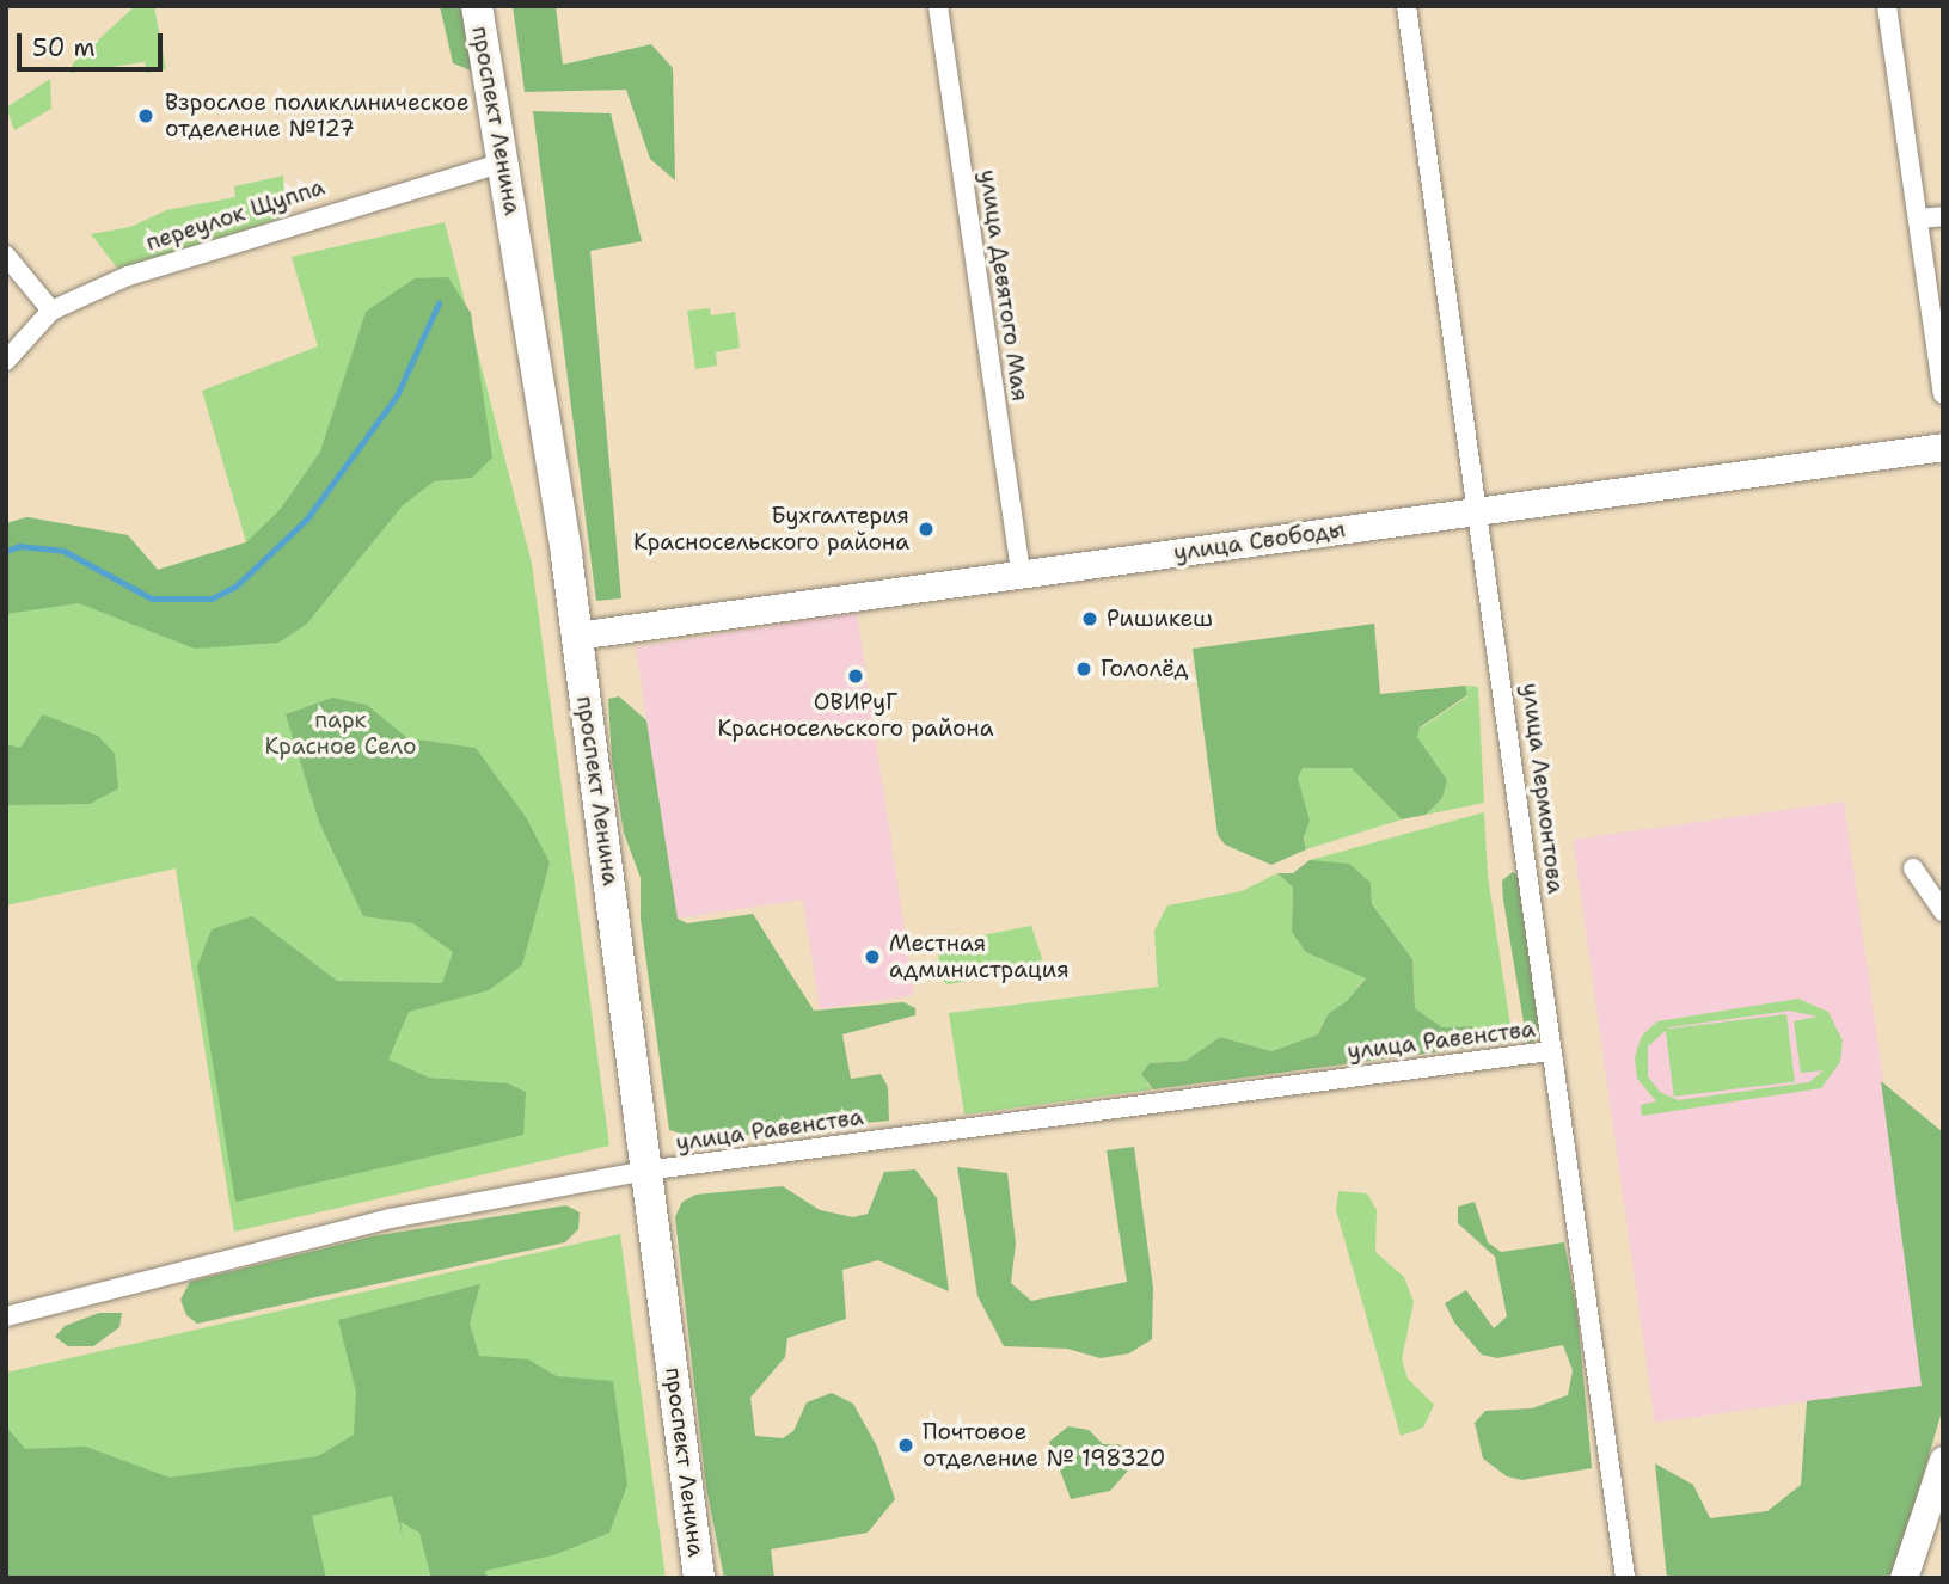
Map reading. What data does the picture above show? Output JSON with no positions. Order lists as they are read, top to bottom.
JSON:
{
  "streets": {
    "main road": ["проспект Ленина", "улица Свободы"],
    "street": [
      "переулок Щуппа",
      "улица Девятого Мая",
      "улица Лермонтова",
      "улица Равенства"
    ]
  },
  "crossings": [
    ["проспект Ленина", "переулок Щуппа"],
    ["проспект Ленина", "улица Свободы"],
    ["проспект Ленина", "улица Равенства"],
    ["улица Девятого Мая", "улица Свободы"],
    ["улица Свободы", "улица Лермонтова"],
    ["улица Лермонтова", "улица Равенства"]
  ],
  "parks": ["парк Красное Село"],
  "places": [
    "Взрослое поликлиническое отделение №127",
    "Бухгалтерия Красносельского района",
    "Ришикеш",
    "Гололёд",
    "ОВИРуГ Красносельского района",
    "Местная администрация",
    "Почтовое отделение № 198320"
  ],
  "scale_bar": "50 m"
}
